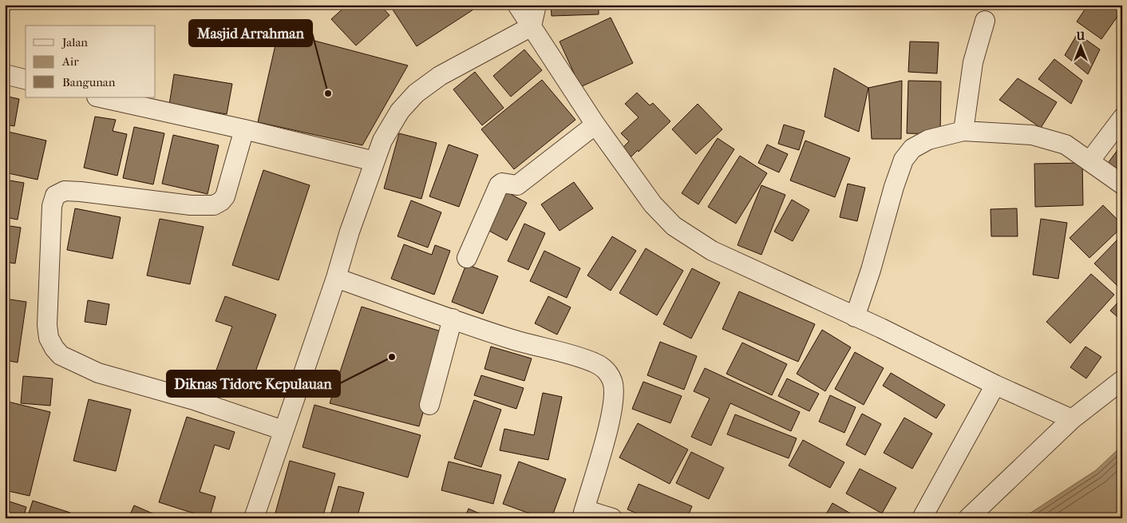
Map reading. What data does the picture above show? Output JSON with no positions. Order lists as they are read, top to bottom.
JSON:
{
  "places": ["Masjid Arrahman", "Diknas Tidore Kepulauan"],
  "legend": ["Jalan", "Air", "Bangunan"],
  "north": "top"
}
